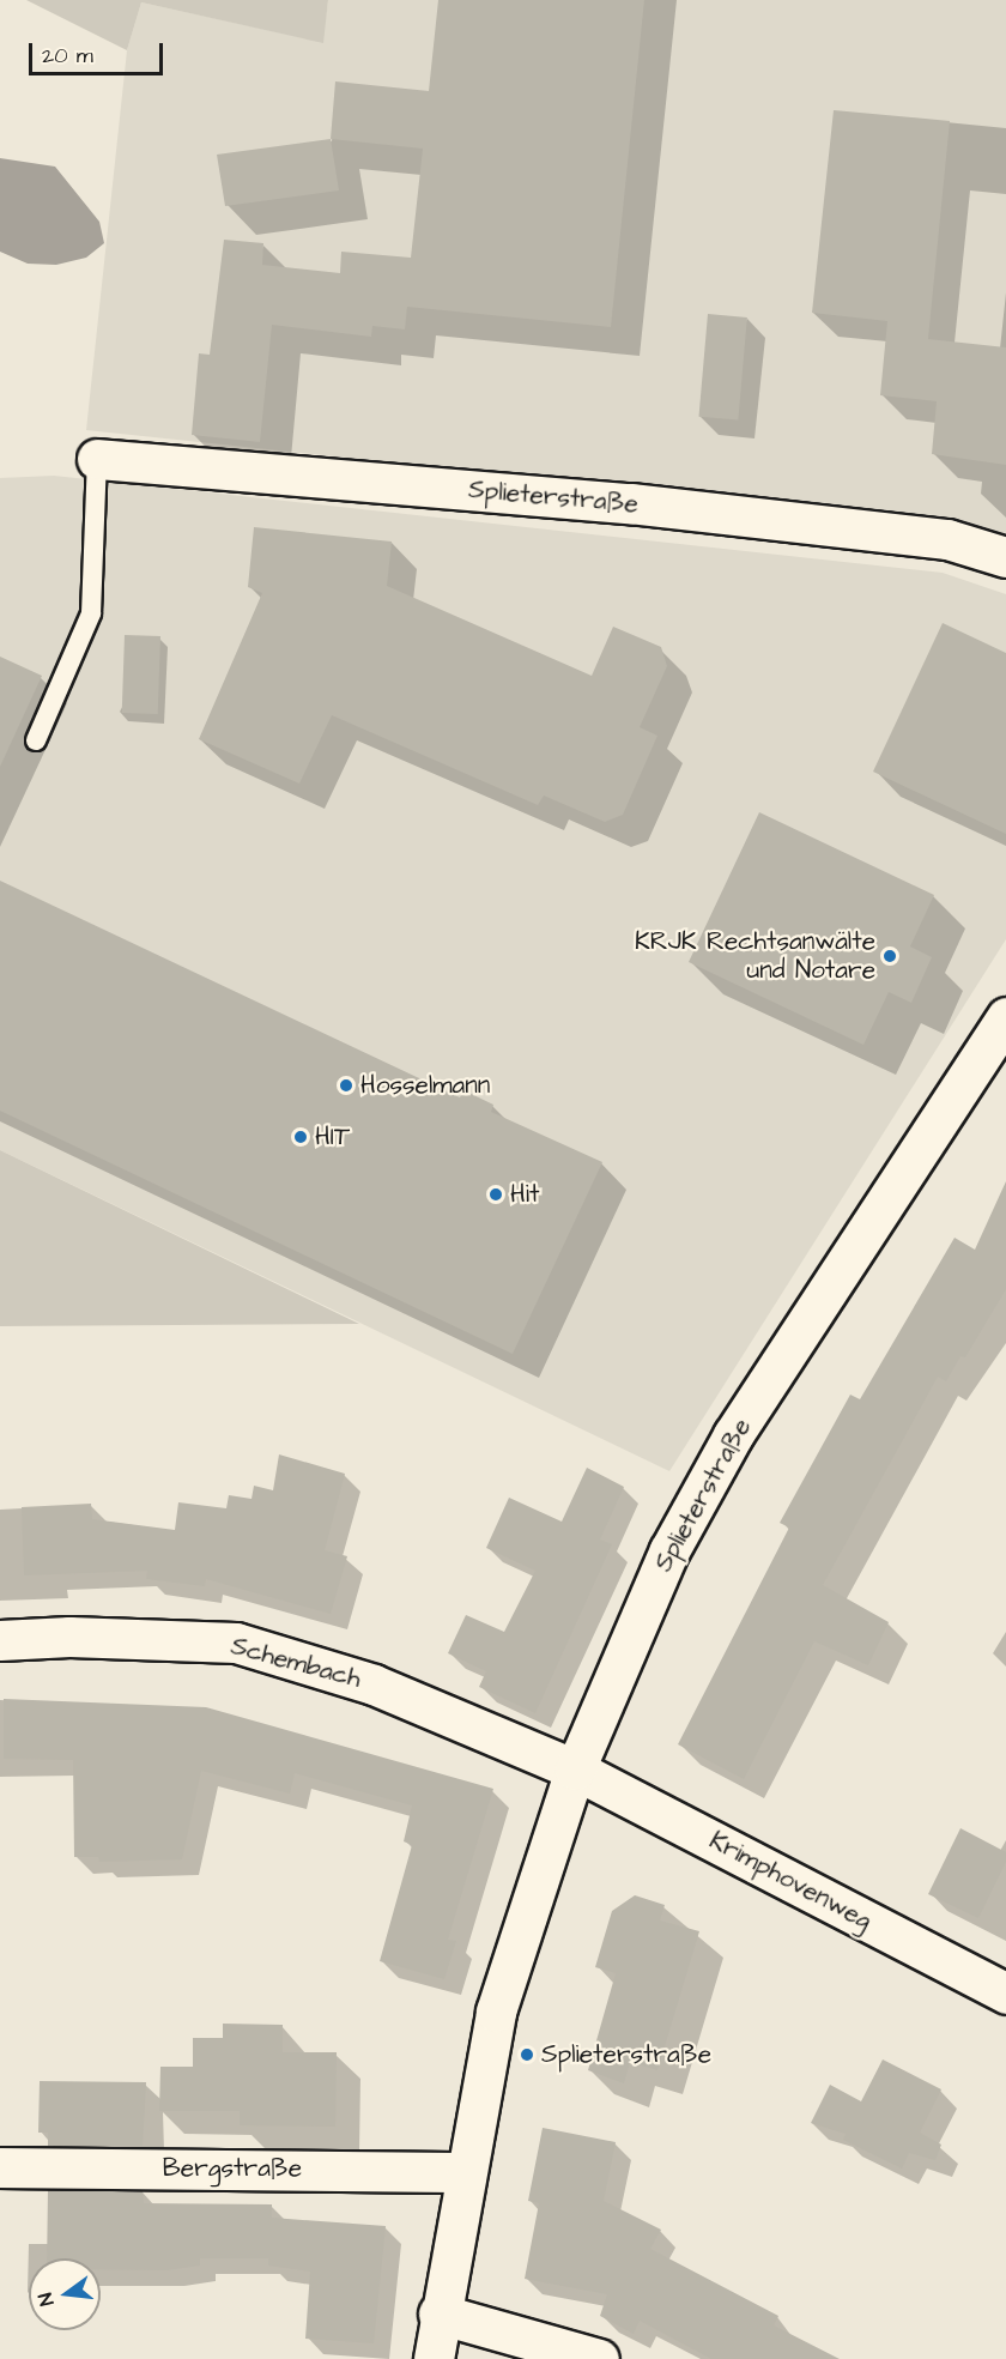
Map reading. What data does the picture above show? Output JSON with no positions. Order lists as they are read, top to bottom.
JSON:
{
  "streets": {
    "street": [
      "Splieterstraße",
      "Schembach",
      "Krimphovenweg",
      "Bergstraße"
    ]
  },
  "crossings": [
    ["Splieterstraße", "Schembach"],
    ["Splieterstraße", "Krimphovenweg"],
    ["Splieterstraße", "Bergstraße"],
    ["Schembach", "Krimphovenweg"]
  ],
  "places": [
    "KRJK Rechtsanwälte und Notare",
    "Hosselmann",
    "HIT",
    "Hit",
    "Splieterstraße"
  ],
  "scale_bar": "20 m",
  "north": "left"
}
